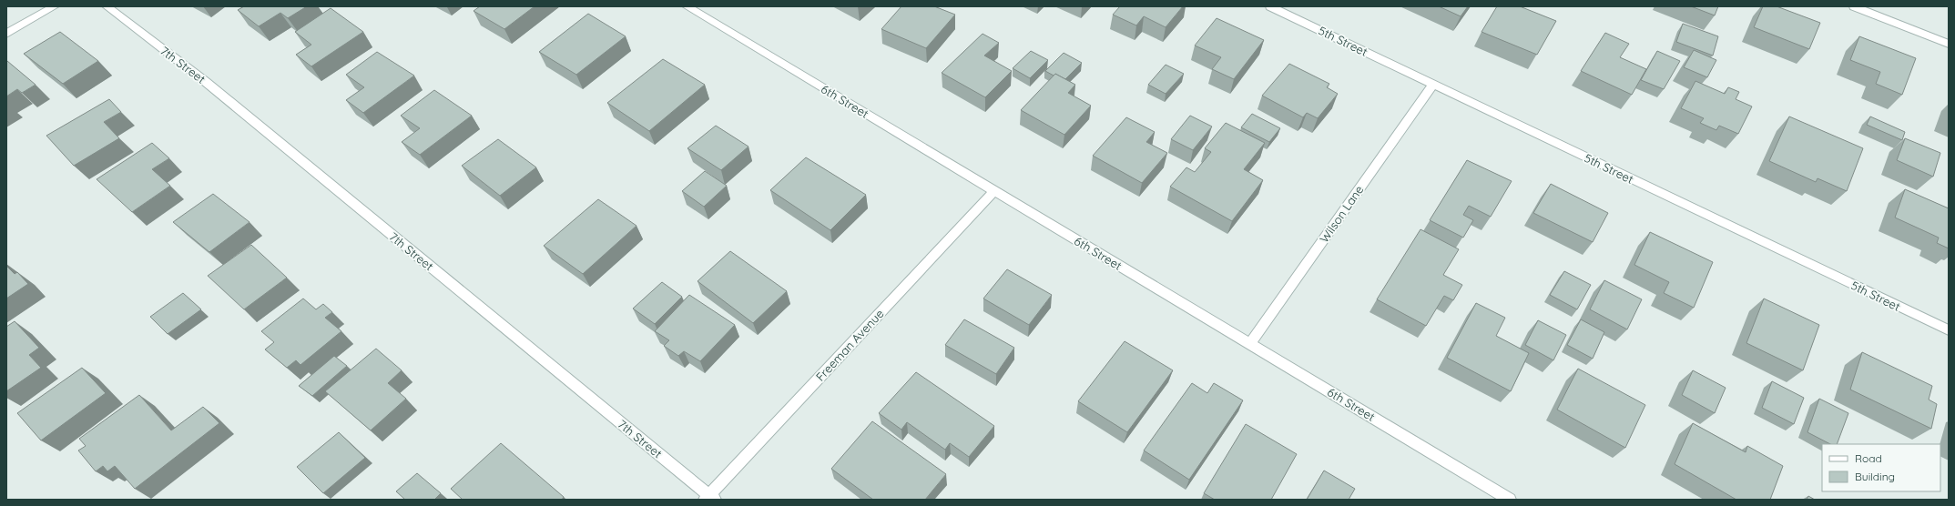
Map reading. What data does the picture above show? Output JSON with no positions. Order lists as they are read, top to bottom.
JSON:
{
  "streets": {
    "street": [
      "5th Street",
      "7th Street",
      "6th Street",
      "Wilson Lane",
      "Freeman Avenue"
    ]
  },
  "crossings": [
    ["5th Street", "Wilson Lane"],
    ["7th Street", "Freeman Avenue"],
    ["6th Street", "Wilson Lane"],
    ["6th Street", "Freeman Avenue"]
  ],
  "legend": ["Road", "Building"]
}
